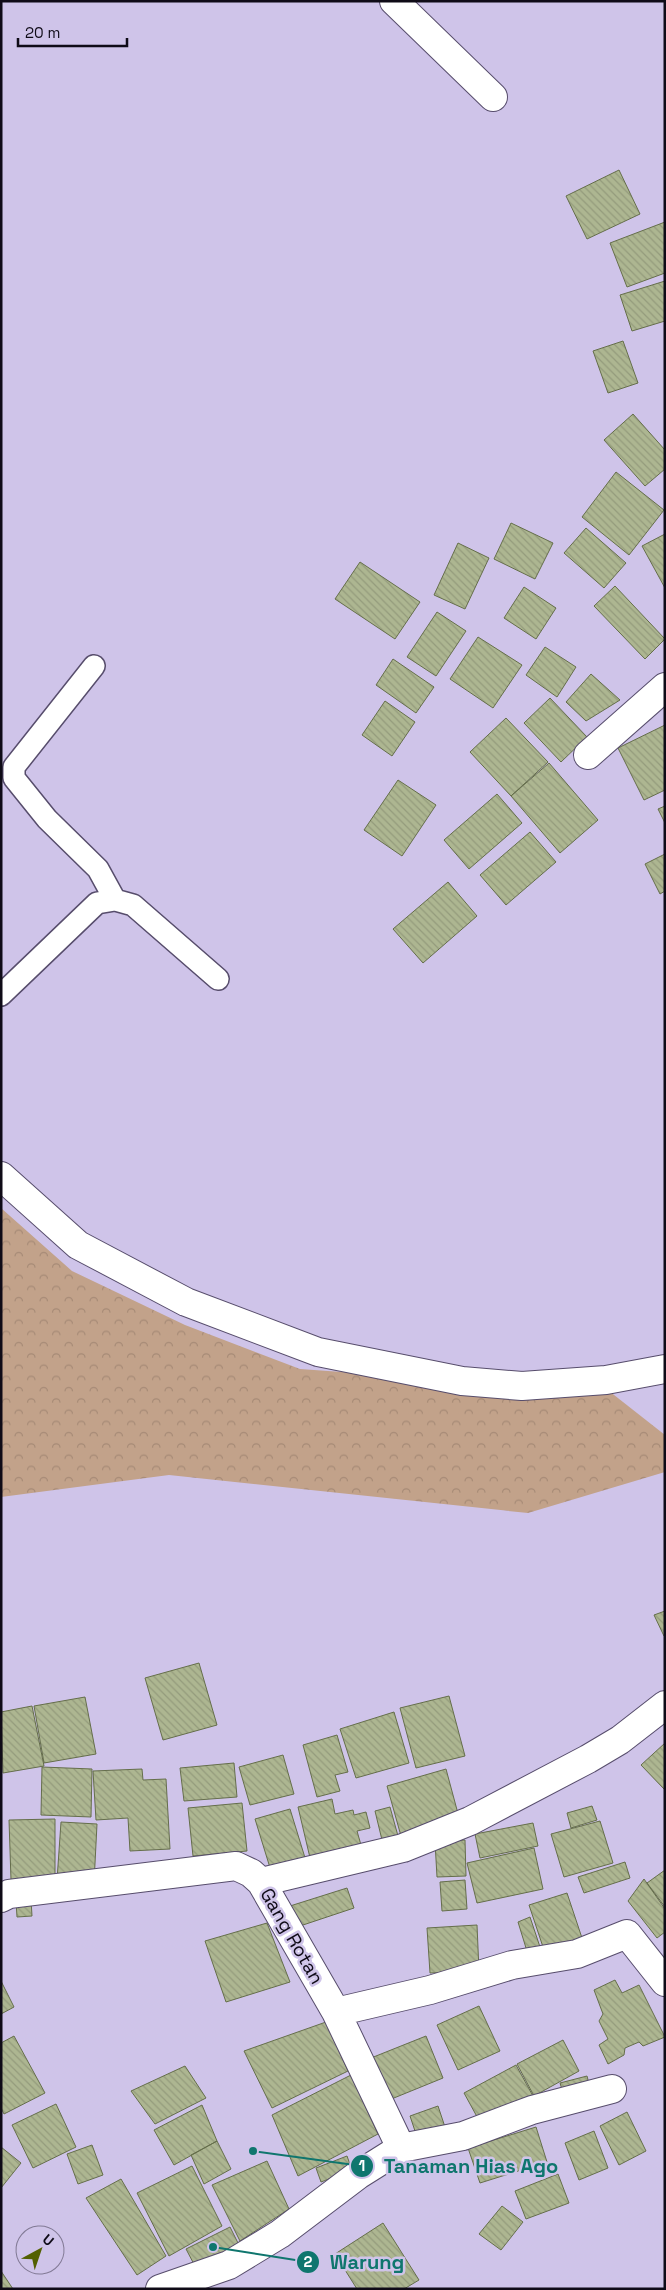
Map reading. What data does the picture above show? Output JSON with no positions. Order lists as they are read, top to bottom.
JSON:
{
  "streets": {
    "street": ["Gang Rotan"]
  },
  "places": ["Tanaman Hias Ago", "Warung"],
  "scale_bar": "20 m",
  "north": "top right"
}
